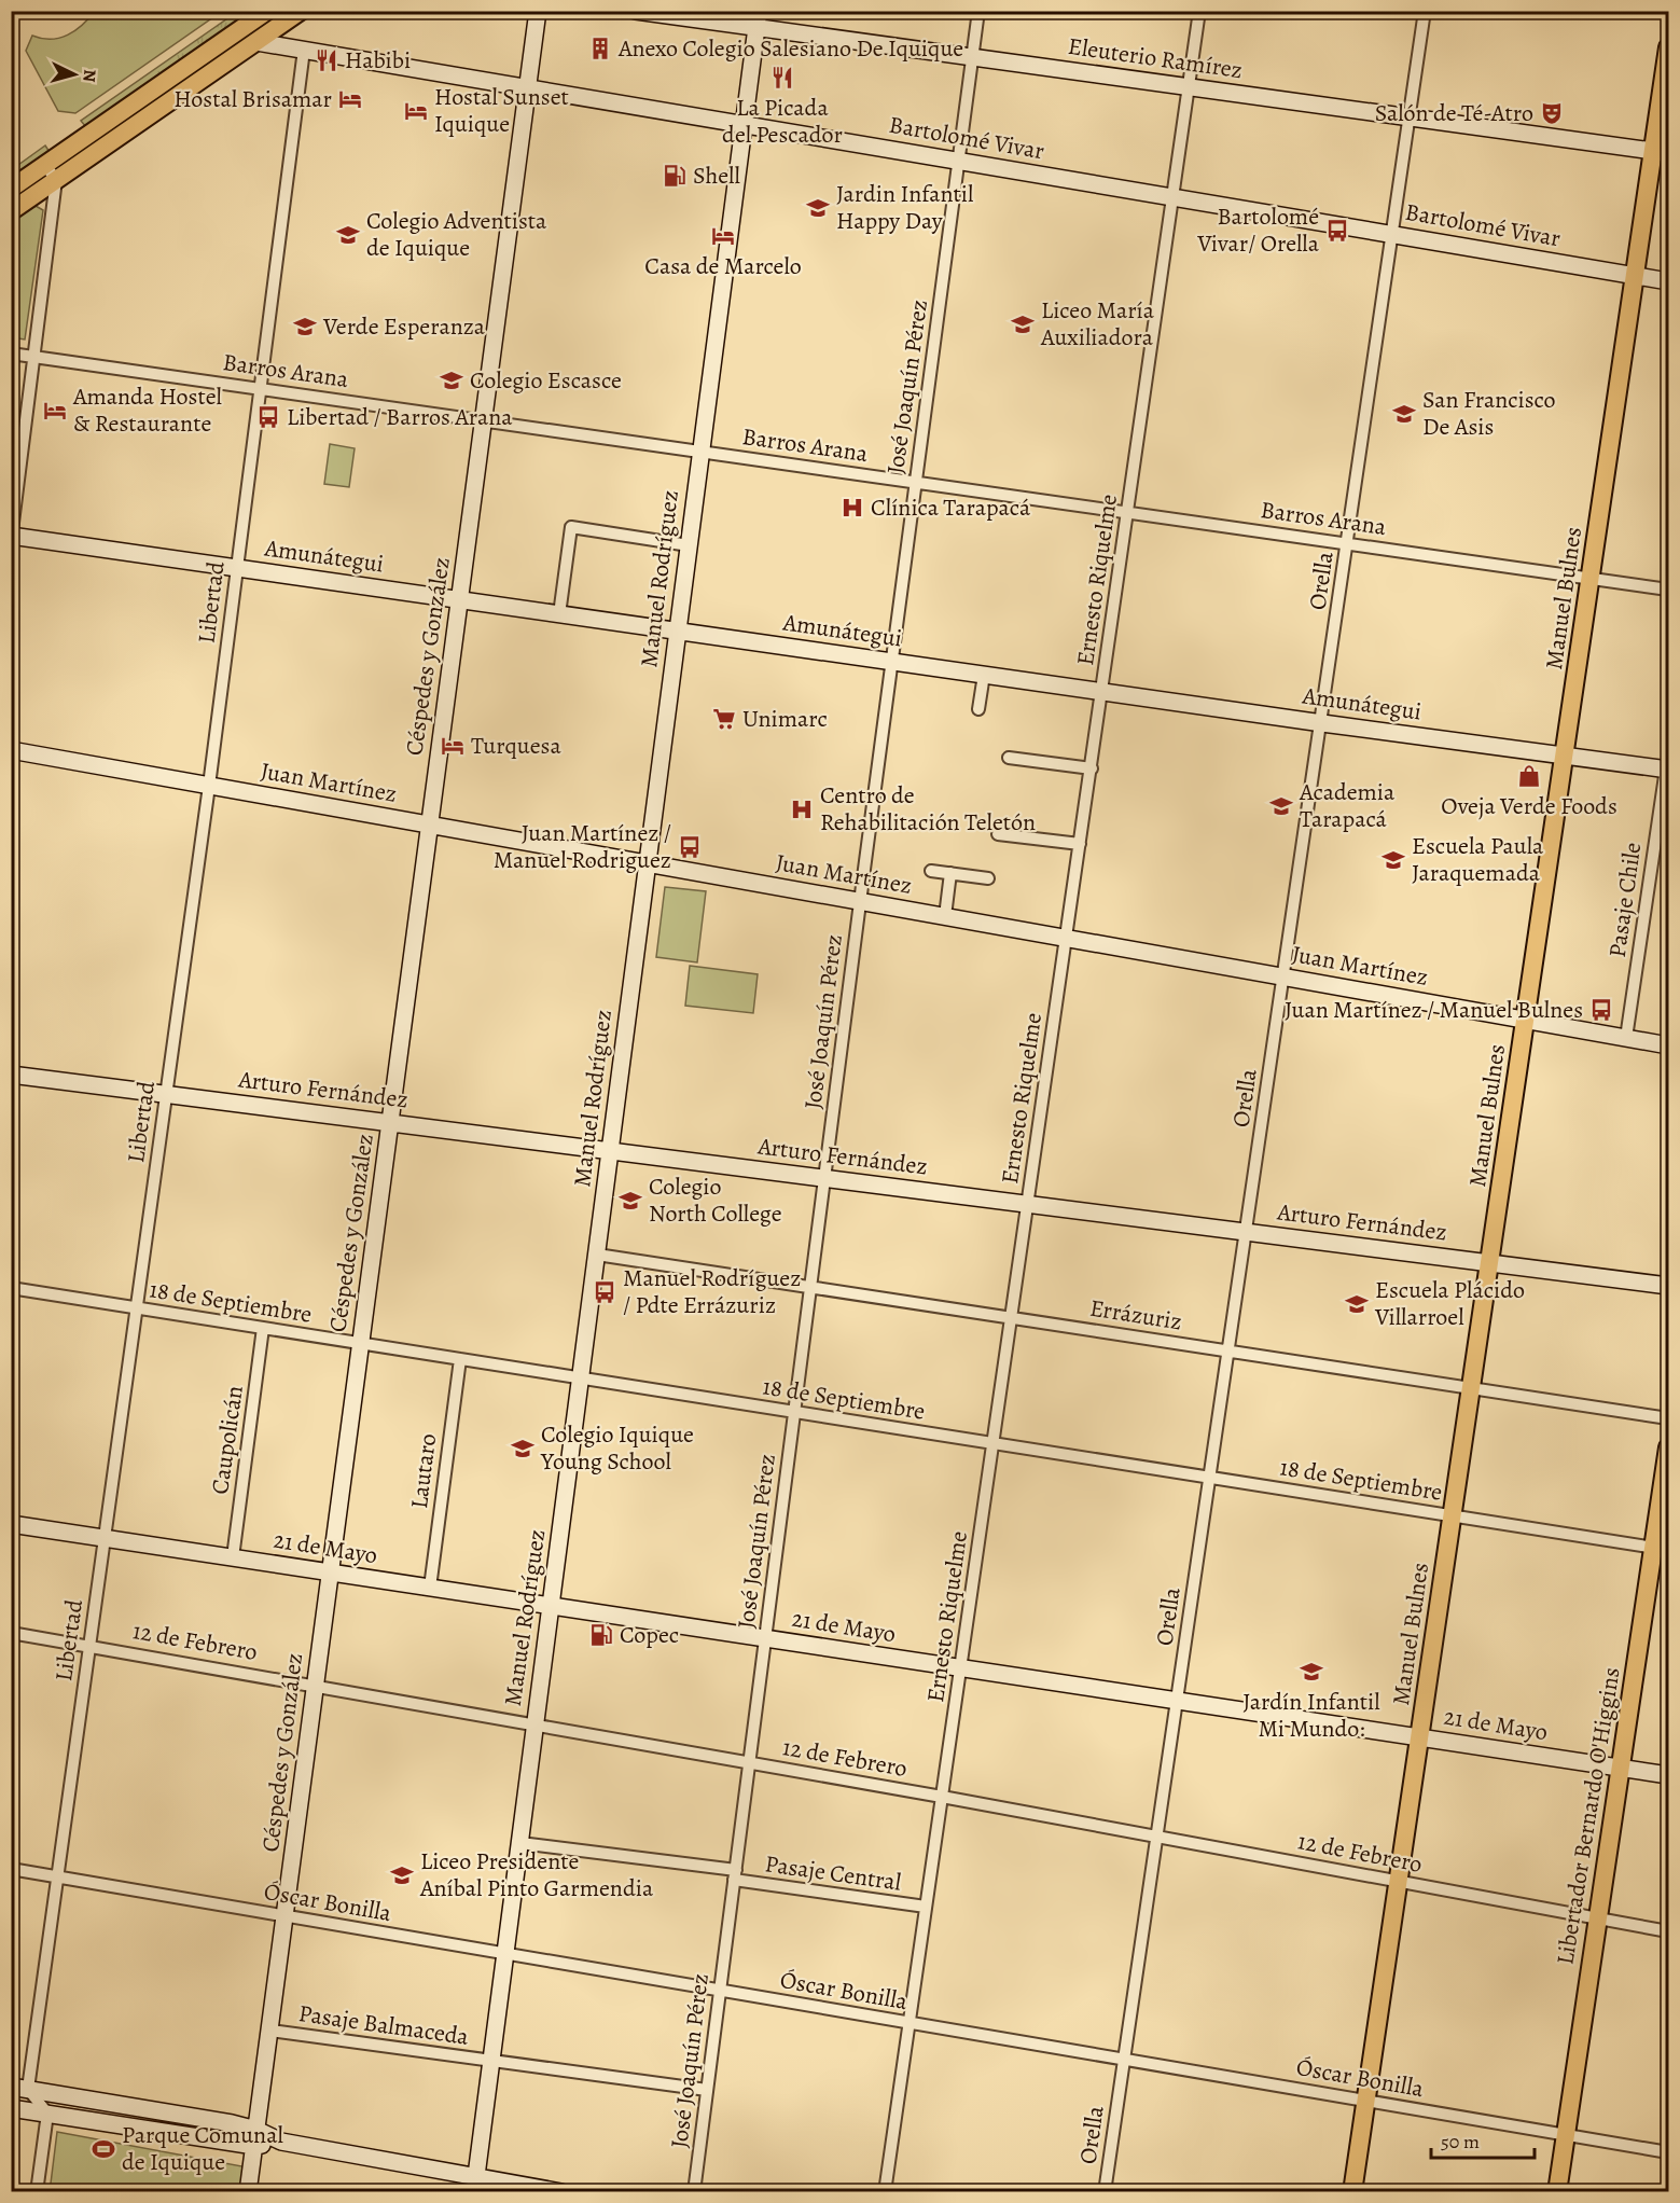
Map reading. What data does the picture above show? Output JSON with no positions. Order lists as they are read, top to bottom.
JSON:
{
  "streets": {
    "main road": ["Manuel Bulnes", "Libertador Bernardo O'Higgins"],
    "street": [
      "Eleuterio Ramírez",
      "Bartolomé Vivar",
      "Barros Arana",
      "José Joaquín Pérez",
      "Amunátegui",
      "Manuel Rodríguez",
      "Ernesto Riquelme",
      "Orella",
      "Libertad",
      "Céspedes y González",
      "Juan Martínez",
      "Pasaje Chile",
      "Arturo Fernández",
      "18 de Septiembre",
      "Errázuriz",
      "Caupolicán",
      "Lautaro",
      "21 de Mayo",
      "12 de Febrero",
      "Pasaje Central",
      "Óscar Bonilla",
      "Pasaje Balmaceda"
    ]
  },
  "crossings": [
    ["Eleuterio Ramírez", "José Joaquín Pérez"],
    ["Eleuterio Ramírez", "Manuel Rodríguez"],
    ["Eleuterio Ramírez", "Ernesto Riquelme"],
    ["Eleuterio Ramírez", "Orella"],
    ["Eleuterio Ramírez", "Manuel Bulnes"],
    ["Bartolomé Vivar", "José Joaquín Pérez"],
    ["Bartolomé Vivar", "Manuel Rodríguez"],
    ["Bartolomé Vivar", "Ernesto Riquelme"],
    ["Bartolomé Vivar", "Orella"],
    ["Bartolomé Vivar", "Manuel Bulnes"],
    ["Bartolomé Vivar", "Libertad"],
    ["Bartolomé Vivar", "Céspedes y González"],
    ["Barros Arana", "José Joaquín Pérez"],
    ["Barros Arana", "Manuel Rodríguez"],
    ["Barros Arana", "Ernesto Riquelme"],
    ["Barros Arana", "Orella"],
    ["Barros Arana", "Manuel Bulnes"],
    ["Barros Arana", "Libertad"],
    ["Barros Arana", "Céspedes y González"],
    ["José Joaquín Pérez", "Amunátegui"],
    ["José Joaquín Pérez", "Juan Martínez"],
    ["José Joaquín Pérez", "Arturo Fernández"],
    ["José Joaquín Pérez", "18 de Septiembre"],
    ["José Joaquín Pérez", "Errázuriz"],
    ["José Joaquín Pérez", "21 de Mayo"],
    ["José Joaquín Pérez", "12 de Febrero"],
    ["José Joaquín Pérez", "Pasaje Central"],
    ["José Joaquín Pérez", "Óscar Bonilla"],
    ["José Joaquín Pérez", "Pasaje Balmaceda"],
    ["Amunátegui", "Manuel Rodríguez"],
    ["Amunátegui", "Ernesto Riquelme"],
    ["Amunátegui", "Orella"],
    ["Amunátegui", "Manuel Bulnes"],
    ["Amunátegui", "Libertad"],
    ["Amunátegui", "Céspedes y González"],
    ["Amunátegui", "Pasaje Chile"],
    ["Manuel Rodríguez", "Juan Martínez"],
    ["Manuel Rodríguez", "Arturo Fernández"],
    ["Manuel Rodríguez", "18 de Septiembre"],
    ["Manuel Rodríguez", "Errázuriz"],
    ["Manuel Rodríguez", "21 de Mayo"],
    ["Manuel Rodríguez", "12 de Febrero"],
    ["Manuel Rodríguez", "Pasaje Central"],
    ["Manuel Rodríguez", "Óscar Bonilla"],
    ["Manuel Rodríguez", "Pasaje Balmaceda"],
    ["Ernesto Riquelme", "Juan Martínez"],
    ["Ernesto Riquelme", "Arturo Fernández"],
    ["Ernesto Riquelme", "18 de Septiembre"],
    ["Ernesto Riquelme", "Errázuriz"],
    ["Ernesto Riquelme", "21 de Mayo"],
    ["Ernesto Riquelme", "12 de Febrero"],
    ["Ernesto Riquelme", "Pasaje Central"],
    ["Ernesto Riquelme", "Óscar Bonilla"],
    ["Orella", "Juan Martínez"],
    ["Orella", "Arturo Fernández"],
    ["Orella", "18 de Septiembre"],
    ["Orella", "Errázuriz"],
    ["Orella", "21 de Mayo"],
    ["Orella", "12 de Febrero"],
    ["Orella", "Óscar Bonilla"],
    ["Manuel Bulnes", "Juan Martínez"],
    ["Manuel Bulnes", "Arturo Fernández"],
    ["Manuel Bulnes", "18 de Septiembre"],
    ["Manuel Bulnes", "Errázuriz"],
    ["Manuel Bulnes", "21 de Mayo"],
    ["Manuel Bulnes", "12 de Febrero"],
    ["Manuel Bulnes", "Óscar Bonilla"],
    ["Libertad", "Juan Martínez"],
    ["Libertad", "Arturo Fernández"],
    ["Libertad", "18 de Septiembre"],
    ["Libertad", "21 de Mayo"],
    ["Libertad", "12 de Febrero"],
    ["Libertad", "Óscar Bonilla"],
    ["Céspedes y González", "Juan Martínez"],
    ["Céspedes y González", "Arturo Fernández"],
    ["Céspedes y González", "18 de Septiembre"],
    ["Céspedes y González", "21 de Mayo"],
    ["Céspedes y González", "12 de Febrero"],
    ["Céspedes y González", "Óscar Bonilla"],
    ["Céspedes y González", "Pasaje Balmaceda"],
    ["Juan Martínez", "Pasaje Chile"],
    ["18 de Septiembre", "Caupolicán"],
    ["18 de Septiembre", "Lautaro"],
    ["18 de Septiembre", "Libertador Bernardo O'Higgins"],
    ["Caupolicán", "21 de Mayo"],
    ["Lautaro", "21 de Mayo"],
    ["21 de Mayo", "Libertador Bernardo O'Higgins"],
    ["12 de Febrero", "Libertador Bernardo O'Higgins"],
    ["Libertador Bernardo O'Higgins", "Óscar Bonilla"]
  ],
  "places": {
    "building": ["Anexo Colegio Salesiano De Iquique"],
    "restaurant": ["Habibi", "La Picada del Pescador"],
    "hotel": [
      "Hostal Brisamar",
      "Hostal Sunset Iquique",
      "Casa de Marcelo",
      "Amanda Hostel & Restaurante",
      "Turquesa"
    ],
    "theatre": ["Salón de Té-Atro"],
    "fuel station": ["Shell", "Copec"],
    "school or university": [
      "Jardin Infantil Happy Day",
      "Colegio Adventista de Iquique",
      "Liceo María Auxiliadora",
      "Verde Esperanza",
      "Colegio Escasce",
      "San Francisco De Asis",
      "Academia Tarapacá",
      "Escuela Paula Jaraquemada",
      "Colegio North College",
      "Escuela Plácido Villarroel",
      "Colegio Iquique Young School",
      "Jardín Infantil Mi Mundo:",
      "Liceo Presidente Aníbal Pinto Garmendia"
    ],
    "bus stop": [
      "Bartolomé Vivar/ Orella",
      "Libertad / Barros Arana",
      "Juan Martínez / Manuel Rodriguez",
      "Juan Martínez / Manuel Bulnes",
      "Manuel Rodríguez / Pdte Errázuriz"
    ],
    "hospital": ["Clínica Tarapacá", "Centro de Rehabilitación Teletón"],
    "supermarket": ["Unimarc"],
    "shop": ["Oveja Verde Foods"],
    "sports": ["Parque Comunal de Iquique"]
  },
  "scale_bar": "50 m",
  "north": "right"
}
